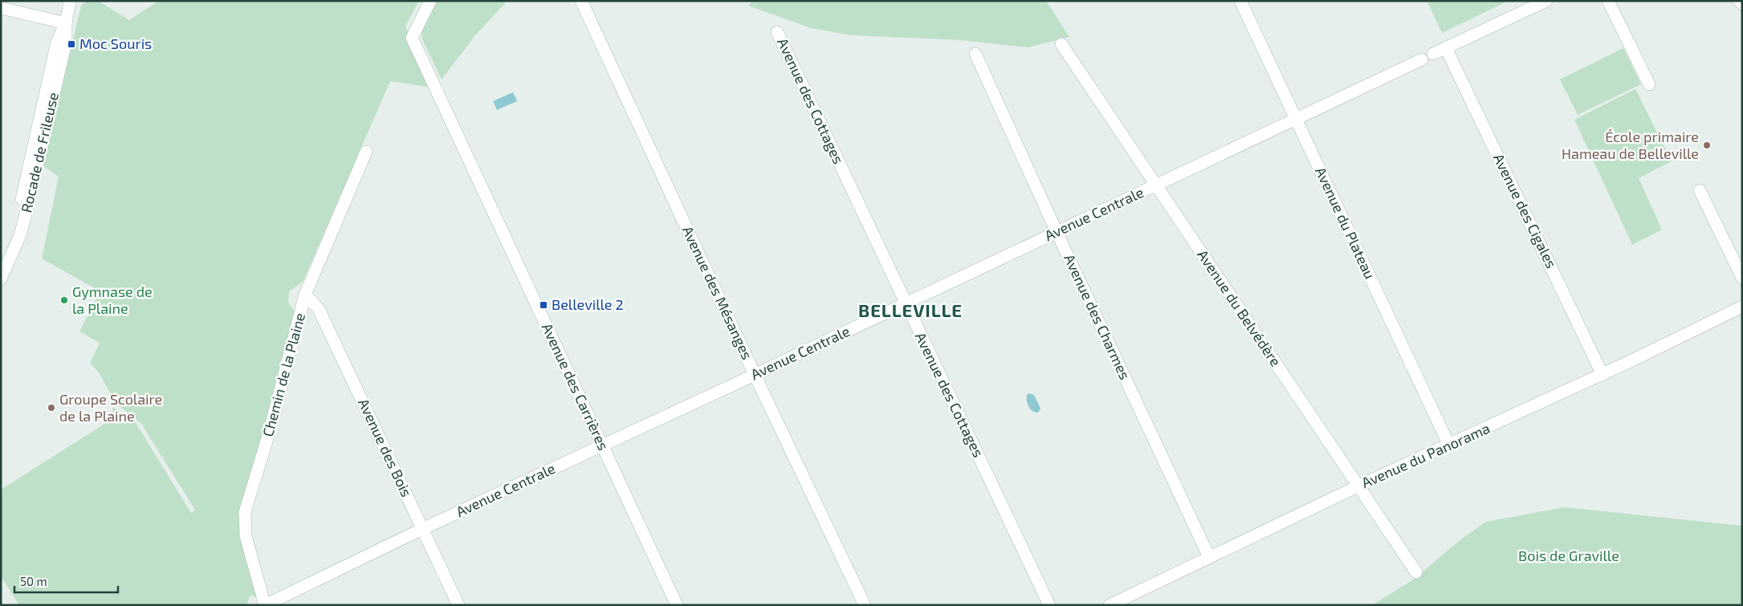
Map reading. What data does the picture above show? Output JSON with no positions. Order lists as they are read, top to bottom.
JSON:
{
  "streets": {
    "street": [
      "Avenue des Cottages",
      "Rocade de Frileuse",
      "Avenue des Cigales",
      "Avenue Centrale",
      "Avenue du Plateau",
      "Avenue des Mésanges",
      "Avenue du Belvédère",
      "Avenue des Charmes",
      "Chemin de la Plaine",
      "Avenue des Carrières",
      "Avenue des Bois",
      "Avenue du Panorama"
    ]
  },
  "crossings": [
    ["Avenue des Cottages", "Avenue Centrale"],
    ["Avenue des Cigales", "Avenue du Panorama"],
    ["Avenue Centrale", "Avenue du Plateau"],
    ["Avenue Centrale", "Avenue des Mésanges"],
    ["Avenue Centrale", "Avenue du Belvédère"],
    ["Avenue Centrale", "Avenue des Charmes"],
    ["Avenue Centrale", "Chemin de la Plaine"],
    ["Avenue Centrale", "Avenue des Carrières"],
    ["Avenue Centrale", "Avenue des Bois"],
    ["Avenue du Plateau", "Avenue du Panorama"],
    ["Avenue du Belvédère", "Avenue du Panorama"],
    ["Avenue des Charmes", "Avenue du Panorama"],
    ["Chemin de la Plaine", "Avenue des Bois"]
  ],
  "districts": ["BELLEVILLE"],
  "parks": ["Bois de Graville"],
  "places": {
    "transit": ["Moc Souris", "Belleville 2"],
    "other": ["École primaire Hameau de Belleville", "Gymnase de la Plaine", "Groupe Scolaire de la Plaine"]
  },
  "scale_bar": "50 m"
}
